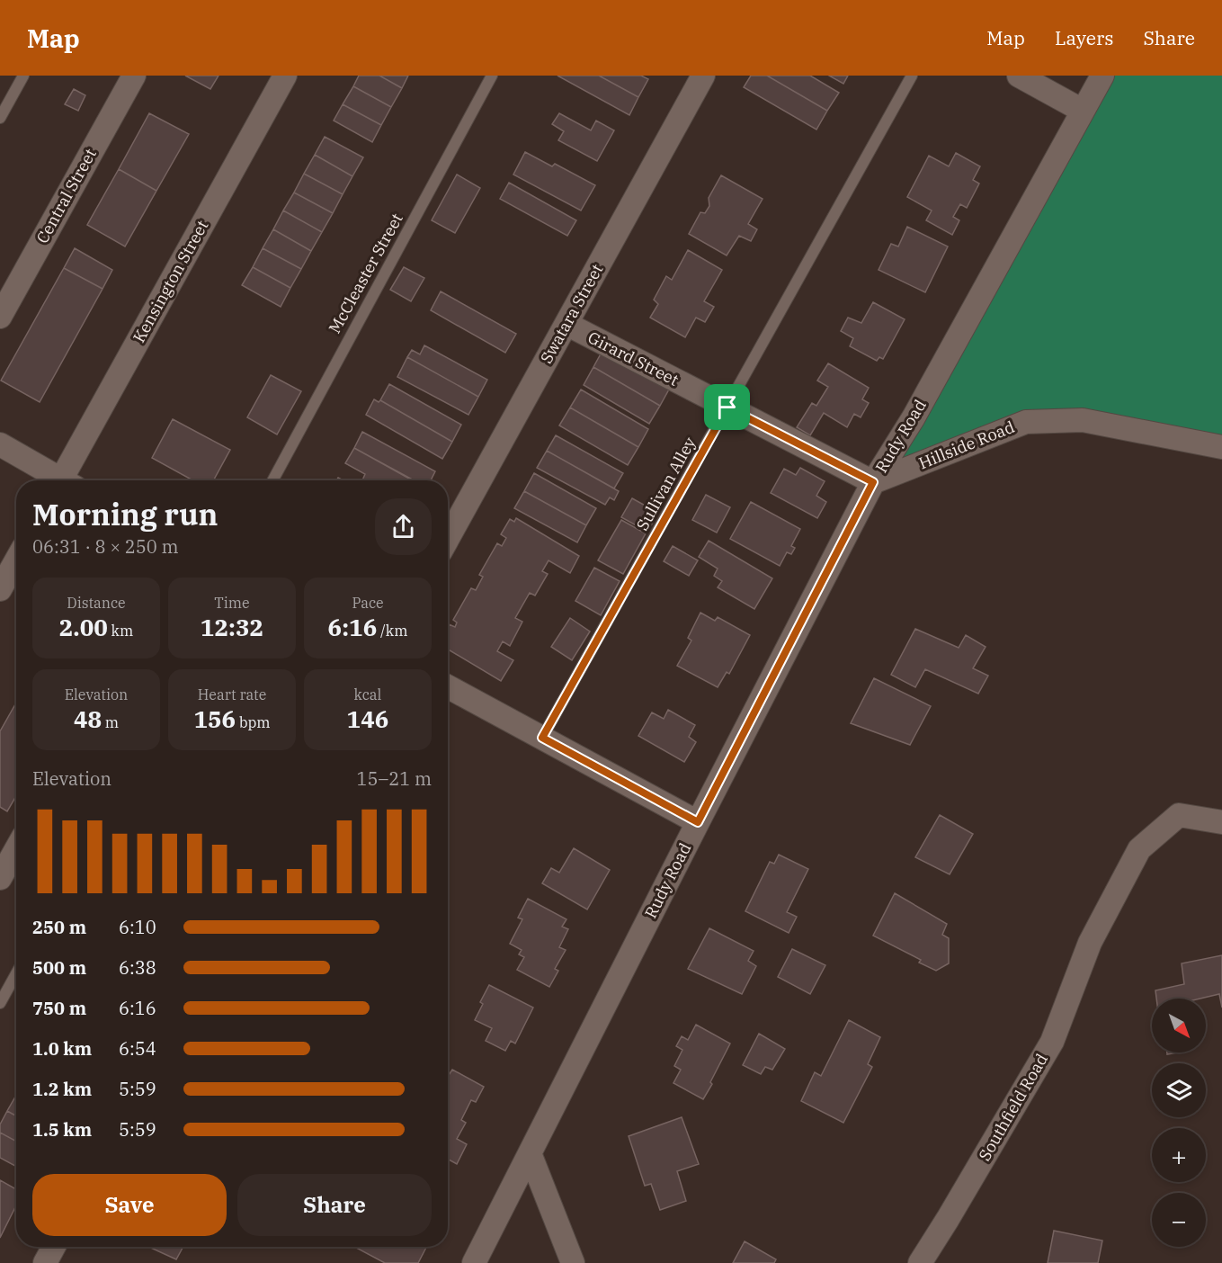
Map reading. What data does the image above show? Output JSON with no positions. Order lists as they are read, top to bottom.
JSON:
{
  "streets": {
    "street": [
      "Central Street",
      "Kensington Street",
      "Swatara Street",
      "Girard Street",
      "Rudy Road",
      "Hillside Road",
      "Southfield Road"
    ],
    "lane": ["McCleaster Street", "Sullivan Alley"]
  },
  "crossings": [
    ["Swatara Street", "Girard Street"],
    ["Girard Street", "Rudy Road"],
    ["Girard Street", "Hillside Road"],
    ["Girard Street", "Sullivan Alley"],
    ["Rudy Road", "Hillside Road"]
  ],
  "north": "bottom right",
  "page": {
    "header": "Map",
    "nav": ["Map", "Layers", "Share"],
    "heading": ["Morning run", "06:31 · 8 × 250 m"],
    "stats": [
      ["Distance", "2.00 km"],
      ["Time", "12:32"],
      ["Pace", "6:16 /km"],
      ["Elevation", "48 m"],
      ["Heart rate", "156 bpm"],
      ["kcal", "146"]
    ],
    "chart": ["Elevation", "15–21 m"],
    "list": [
      {
        "name": "250 m",
        "note": "6:10"
      },
      {
        "name": "500 m",
        "note": "6:38"
      },
      {
        "name": "750 m",
        "note": "6:16"
      },
      {
        "name": "1.0 km",
        "note": "6:54"
      },
      {
        "name": "1.2 km",
        "note": "5:59"
      },
      {
        "name": "1.5 km",
        "note": "5:59"
      }
    ],
    "map_buttons": ["+", "−"],
    "buttons": ["Save", "Share"]
  }
}
